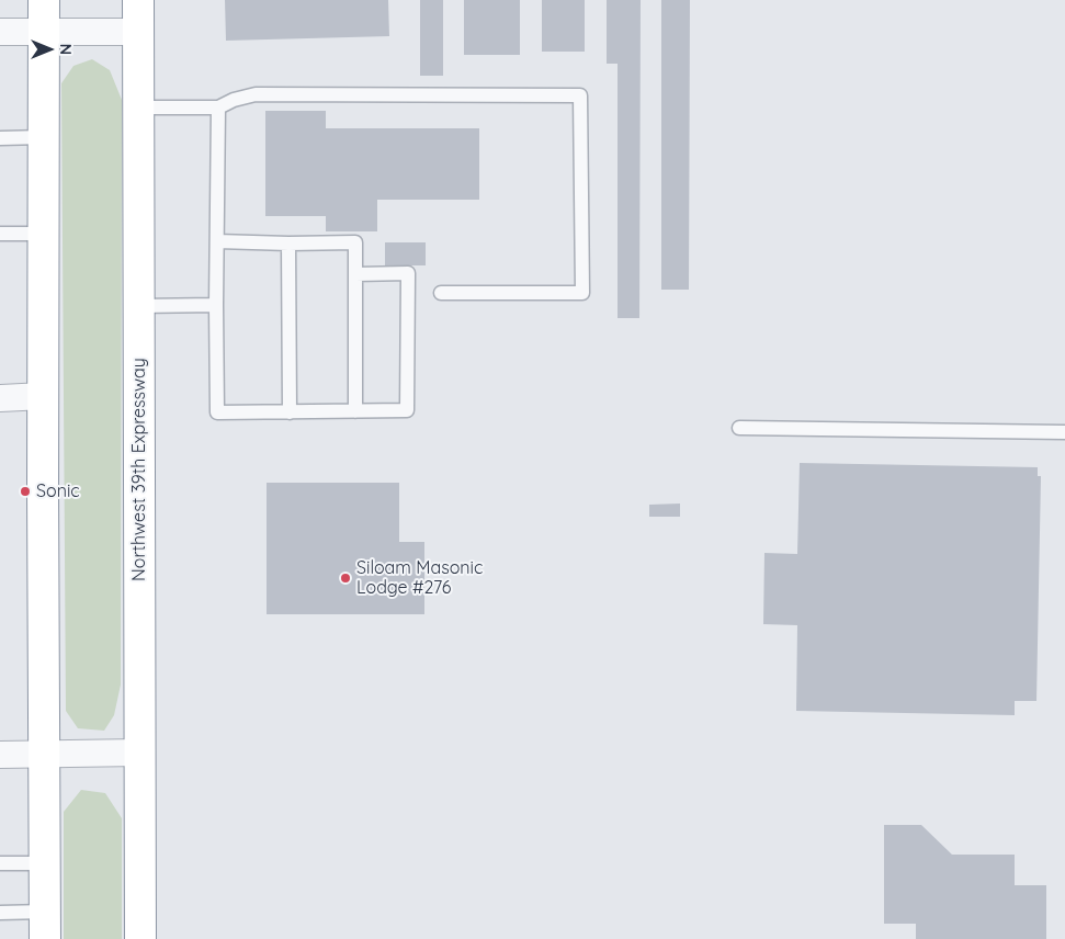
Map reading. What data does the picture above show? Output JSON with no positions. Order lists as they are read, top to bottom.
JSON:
{
  "streets": {
    "highway": ["Northwest 39th Expressway"]
  },
  "places": ["Sonic", "Siloam Masonic Lodge #276"],
  "north": "right"
}
